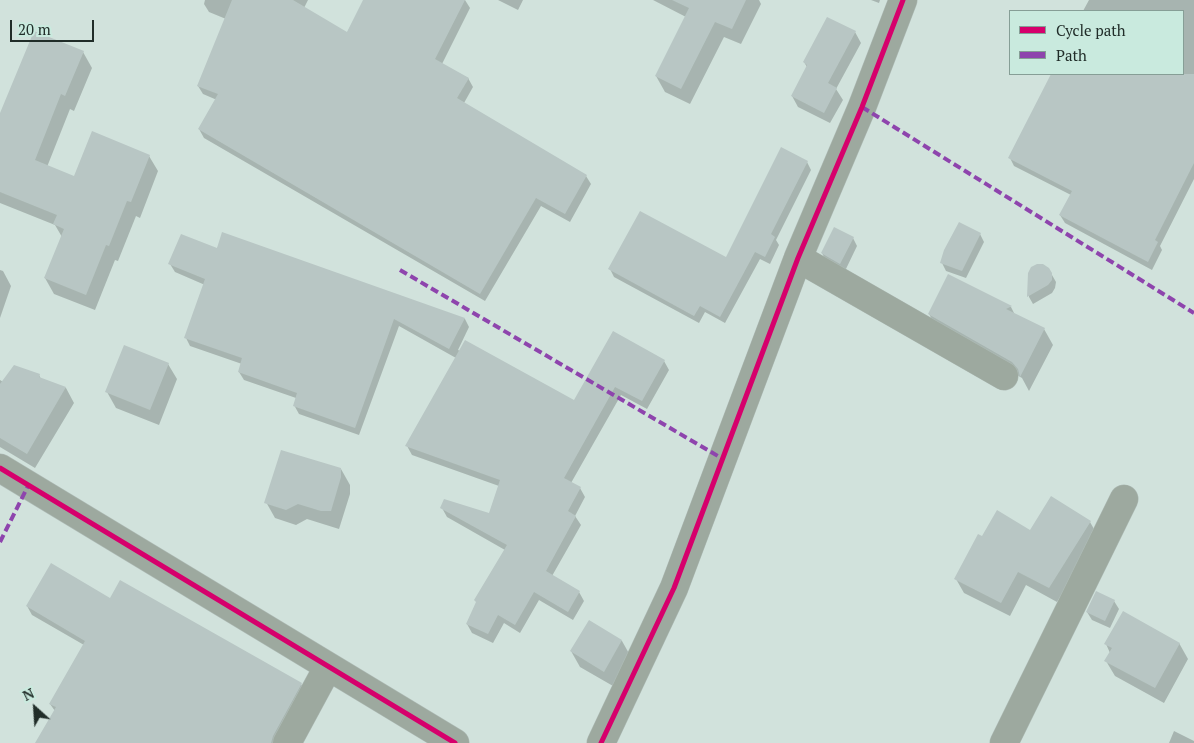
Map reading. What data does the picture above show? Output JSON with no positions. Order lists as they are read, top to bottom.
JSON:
{
  "legend": ["Cycle path", "Path"],
  "scale_bar": "20 m",
  "north": "top left"
}
